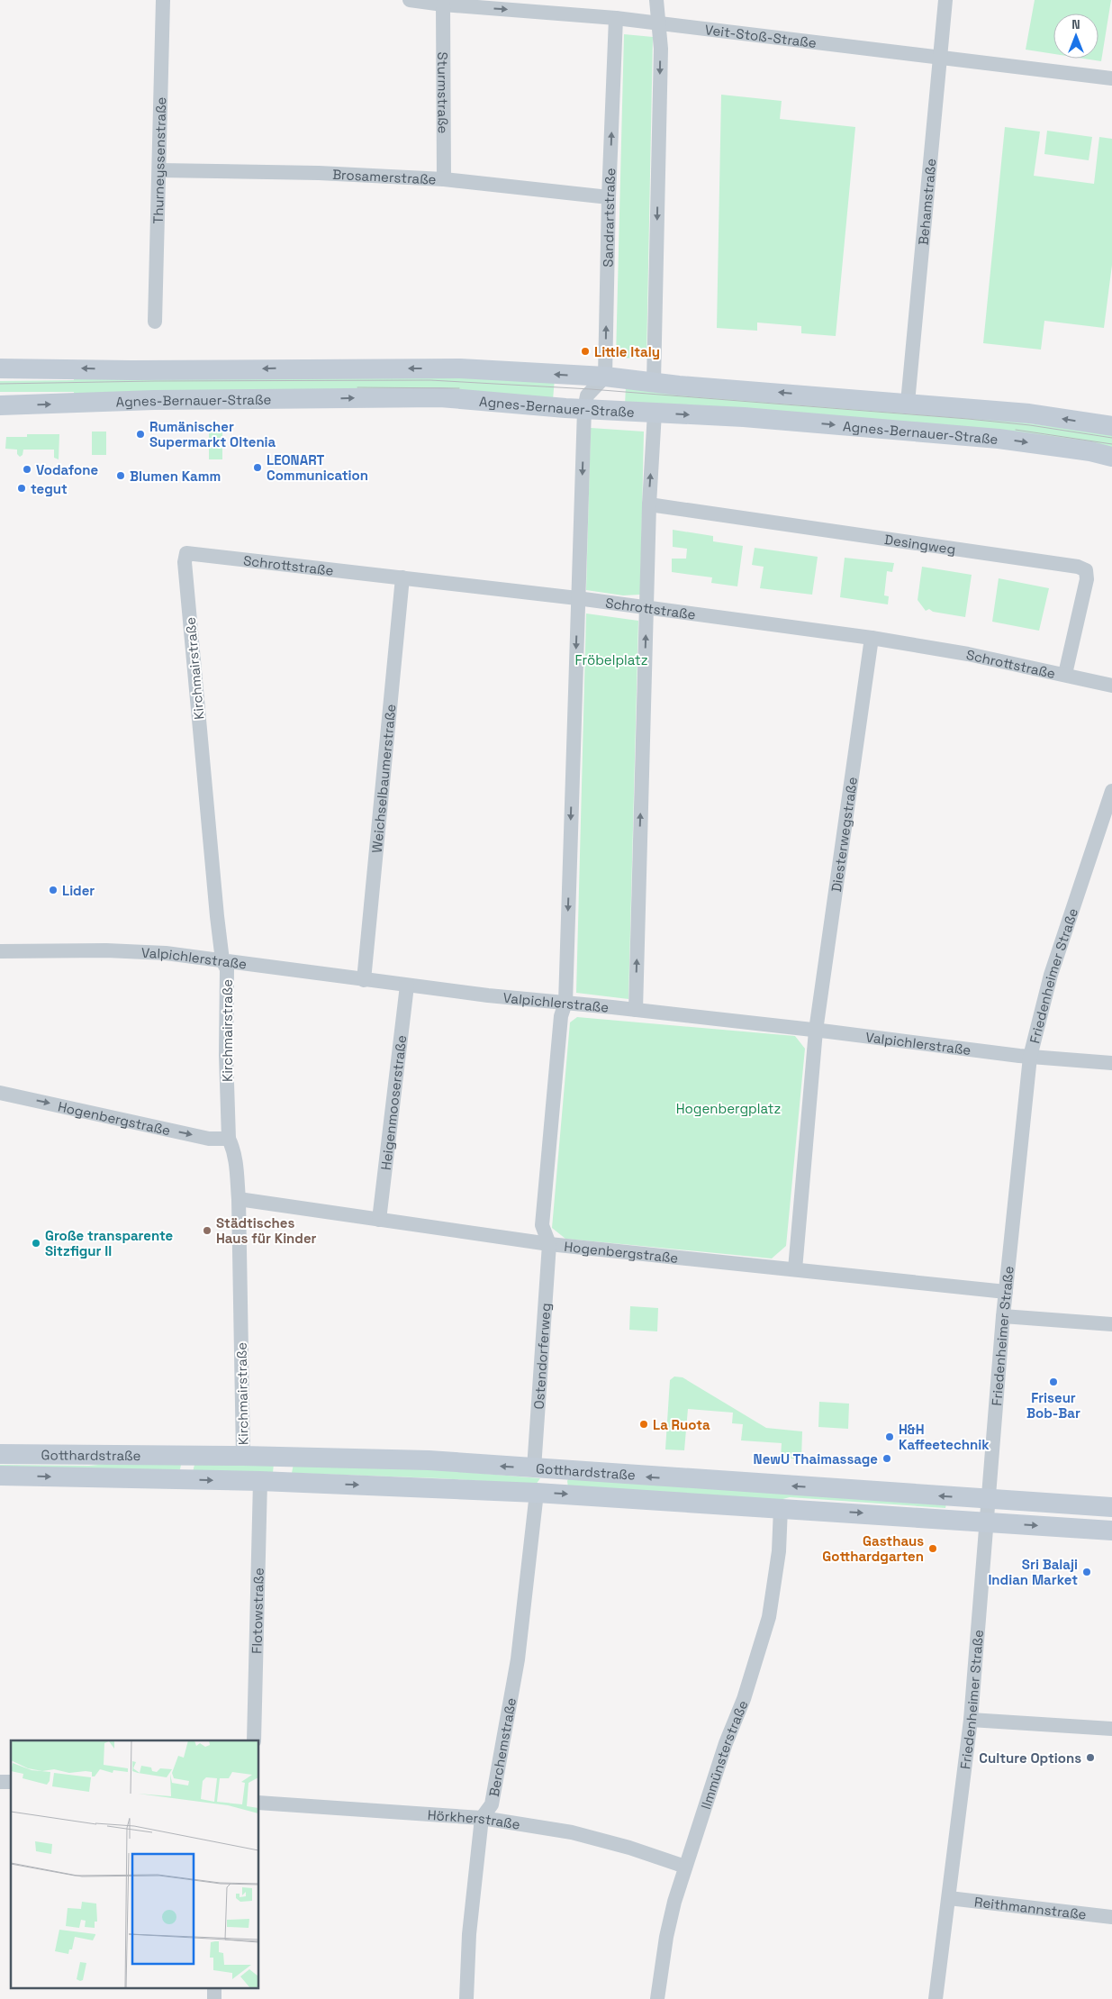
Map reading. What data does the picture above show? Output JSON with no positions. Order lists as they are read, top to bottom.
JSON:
{
  "streets": {
    "main road": ["Agnes-Bernauer-Straße", "Gotthardstraße"],
    "street": [
      "Veit-Stoß-Straße",
      "Sturmstraße",
      "Thurneyssenstraße",
      "Brosamerstraße",
      "Behamstraße",
      "Sandrartstraße",
      "Desingweg",
      "Schrottstraße",
      "Kirchmairstraße",
      "Weichselbaumerstraße",
      "Diesterwegstraße",
      "Valpichlerstraße",
      "Friedenheimer Straße",
      "Heigenmooserstraße",
      "Hogenbergstraße",
      "Ostendorferweg",
      "Flotowstraße",
      "Berchemstraße",
      "Ilmmünsterstraße",
      "Hörkherstraße",
      "Reithmannstraße"
    ]
  },
  "crossings": [
    ["Veit-Stoß-Straße", "Sturmstraße"],
    ["Veit-Stoß-Straße", "Behamstraße"],
    ["Veit-Stoß-Straße", "Sandrartstraße"],
    ["Sturmstraße", "Brosamerstraße"],
    ["Thurneyssenstraße", "Brosamerstraße"],
    ["Brosamerstraße", "Sandrartstraße"],
    ["Behamstraße", "Agnes-Bernauer-Straße"],
    ["Sandrartstraße", "Agnes-Bernauer-Straße"],
    ["Desingweg", "Schrottstraße"],
    ["Schrottstraße", "Kirchmairstraße"],
    ["Schrottstraße", "Weichselbaumerstraße"],
    ["Schrottstraße", "Diesterwegstraße"],
    ["Kirchmairstraße", "Valpichlerstraße"],
    ["Kirchmairstraße", "Hogenbergstraße"],
    ["Kirchmairstraße", "Gotthardstraße"],
    ["Weichselbaumerstraße", "Valpichlerstraße"],
    ["Diesterwegstraße", "Valpichlerstraße"],
    ["Valpichlerstraße", "Friedenheimer Straße"],
    ["Valpichlerstraße", "Heigenmooserstraße"],
    ["Friedenheimer Straße", "Hogenbergstraße"],
    ["Friedenheimer Straße", "Gotthardstraße"],
    ["Friedenheimer Straße", "Reithmannstraße"],
    ["Heigenmooserstraße", "Hogenbergstraße"],
    ["Hogenbergstraße", "Ostendorferweg"],
    ["Ostendorferweg", "Gotthardstraße"],
    ["Gotthardstraße", "Flotowstraße"],
    ["Gotthardstraße", "Berchemstraße"],
    ["Gotthardstraße", "Ilmmünsterstraße"],
    ["Berchemstraße", "Hörkherstraße"],
    ["Ilmmünsterstraße", "Hörkherstraße"]
  ],
  "parks": ["Fröbelplatz", "Hogenbergplatz"],
  "places": [
    "Little Italy",
    "Rumänischer Supermarkt Oltenia",
    "LEONART Communication",
    "Vodafone",
    "Blumen Kamm",
    "tegut",
    "Lider",
    "Städtisches Haus für Kinder",
    "Große transparente Sitzfigur II",
    "Friseur Bob-Bar",
    "La Ruota",
    "H&H Kaffeetechnik",
    "NewU Thaimassage",
    "Gasthaus Gotthardgarten",
    "Sri Balaji Indian Market",
    "Culture Options"
  ],
  "north": "top"
}
